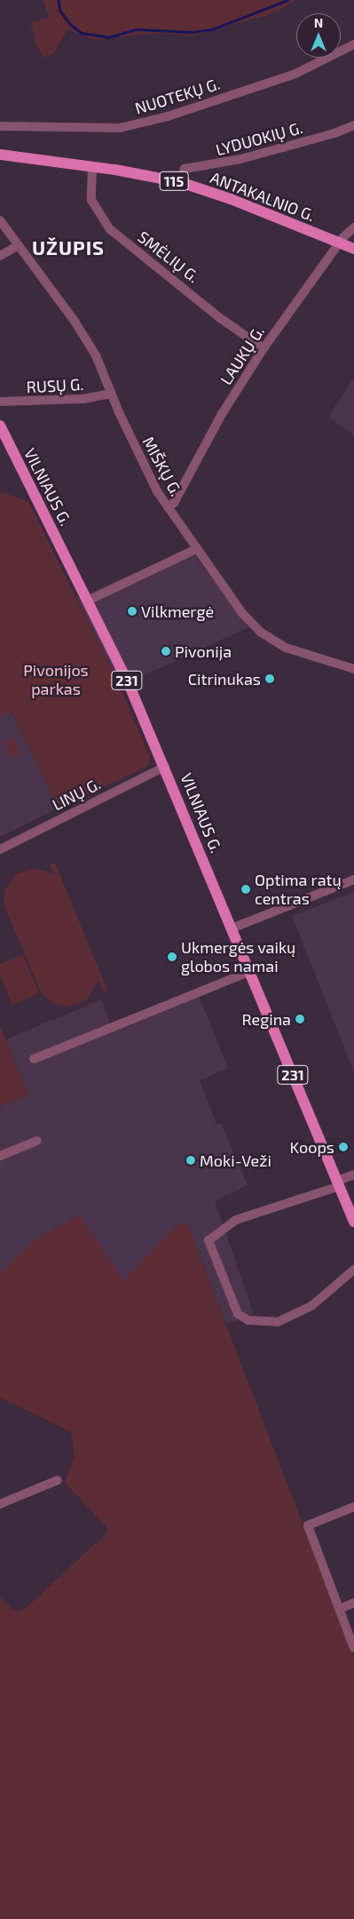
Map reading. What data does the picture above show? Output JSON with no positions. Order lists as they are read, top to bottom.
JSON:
{
  "streets": {
    "main road": [
      "115",
      "ANTAKALNIO G.",
      "VILNIAUS G.",
      "231"
    ],
    "street": [
      "NUOTEKŲ G.",
      "LYDUOKIŲ G.",
      "SMĖLIŲ G.",
      "LAUKŲ G.",
      "RUSŲ G.",
      "MIŠKŲ G.",
      "LINŲ G."
    ]
  },
  "crossings": [
    ["LYDUOKIŲ G.", "ANTAKALNIO G."],
    ["ANTAKALNIO G.", "SMĖLIŲ G."],
    ["ANTAKALNIO G.", "LAUKŲ G."],
    ["SMĖLIŲ G.", "LAUKŲ G."],
    ["LAUKŲ G.", "MIŠKŲ G."],
    ["RUSŲ G.", "MIŠKŲ G."],
    ["VILNIAUS G.", "LINŲ G."]
  ],
  "districts": ["UŽUPIS"],
  "parks": ["Pivonijos parkas"],
  "places": [
    "Vilkmergė",
    "Pivonija",
    "Citrinukas",
    "Optima ratų centras",
    "Ukmergės vaikų globos namai",
    "Regina",
    "Koops",
    "Moki-Veži"
  ],
  "north": "top"
}
